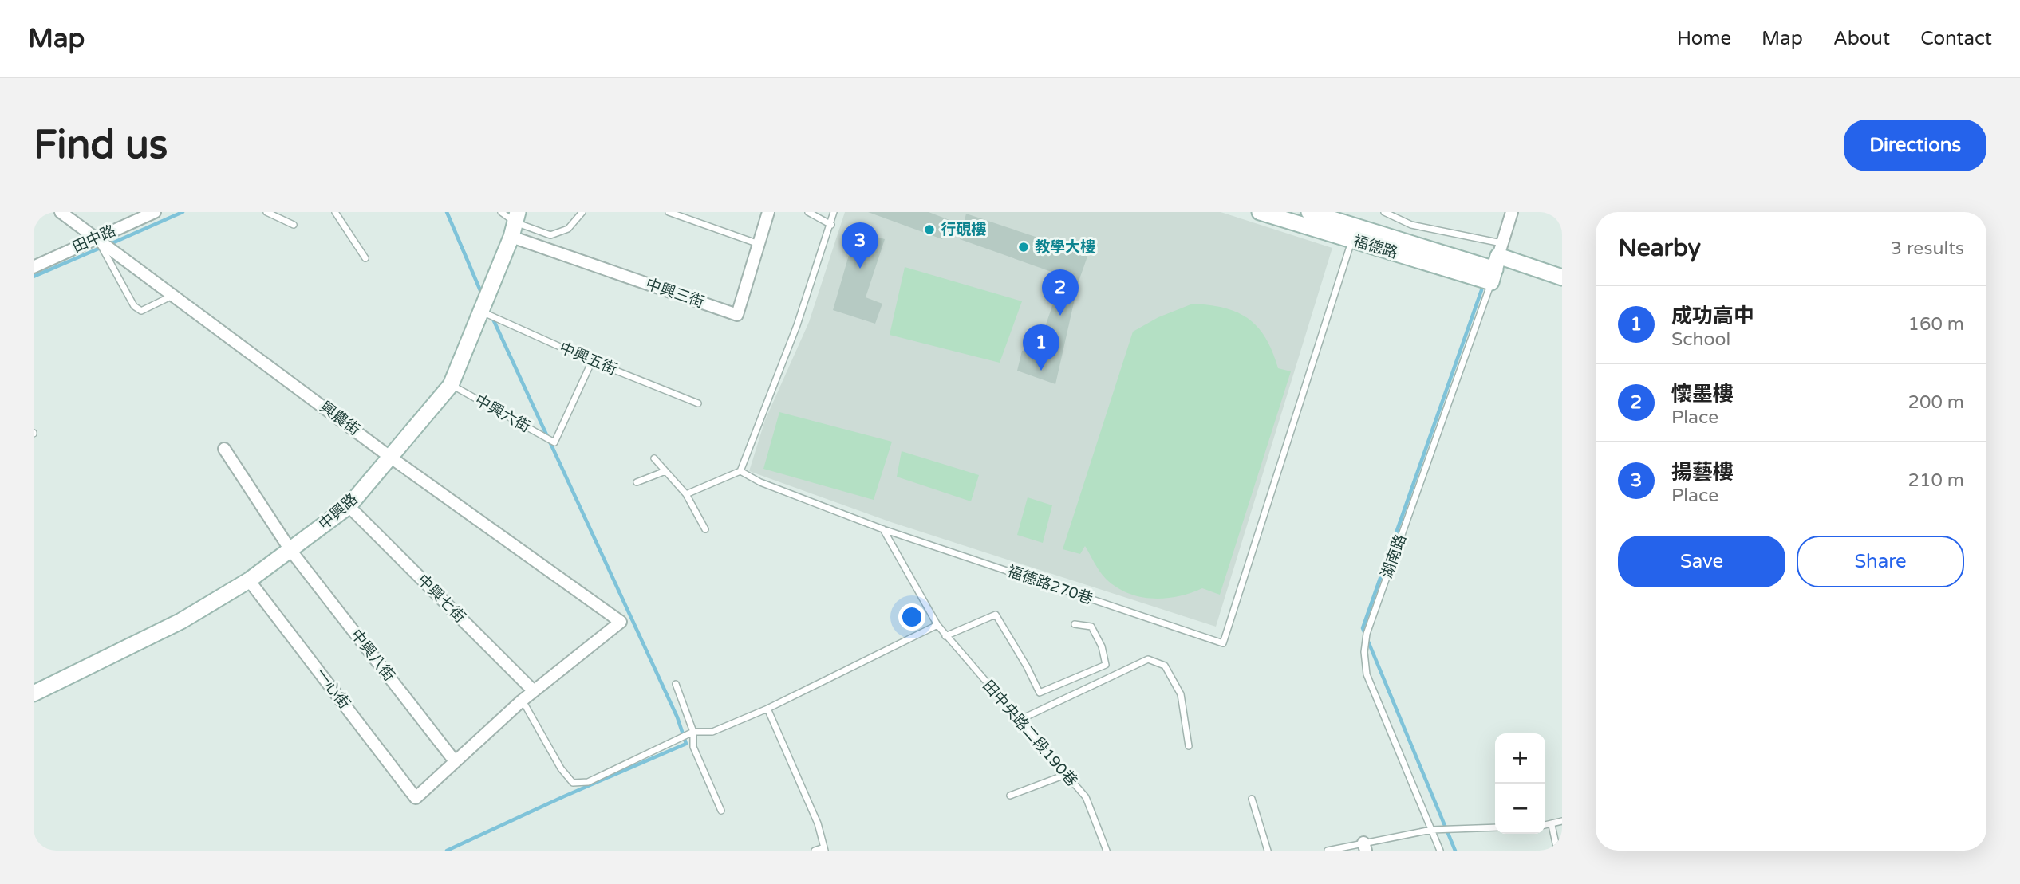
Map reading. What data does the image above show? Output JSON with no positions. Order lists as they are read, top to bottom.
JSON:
{
  "streets": {
    "street": [
      "田中路",
      "福德路",
      "中興三街",
      "興農街",
      "中興路",
      "湖南路",
      "中興七街",
      "中興八街",
      "一心街"
    ],
    "lane": [
      "中興五街",
      "中興六街",
      "福德路270巷",
      "田中央路二段190巷"
    ]
  },
  "crossings": [
    ["田中路", "興農街"],
    ["福德路", "湖南路"],
    ["福德路", "福德路270巷"],
    ["中興三街", "中興路"],
    ["中興五街", "中興六街"],
    ["中興五街", "中興路"],
    ["中興六街", "中興路"],
    ["興農街", "中興路"],
    ["興農街", "中興七街"],
    ["中興路", "中興七街"],
    ["中興路", "中興八街"],
    ["中興路", "一心街"],
    ["福德路270巷", "田中央路二段190巷"],
    ["中興八街", "一心街"]
  ],
  "places": ["行硯樓", "教學大樓"],
  "page": {
    "header": "Map",
    "nav": [
      "Home",
      "Map",
      "About",
      "Contact"
    ],
    "buttons": [
      "Directions",
      ["Save", "Share"]
    ],
    "title": "Find us",
    "heading": ["Nearby", "3 results"],
    "pins": ["3", "2", "1"],
    "list": [
      {
        "mark": "1",
        "name": "成功高中",
        "note": "School",
        "value": "160 m"
      },
      {
        "mark": "2",
        "name": "懷墨樓",
        "note": "Place",
        "value": "200 m"
      },
      {
        "mark": "3",
        "name": "揚藝樓",
        "note": "Place",
        "value": "210 m"
      }
    ],
    "map_buttons": ["+", "−"]
  }
}
